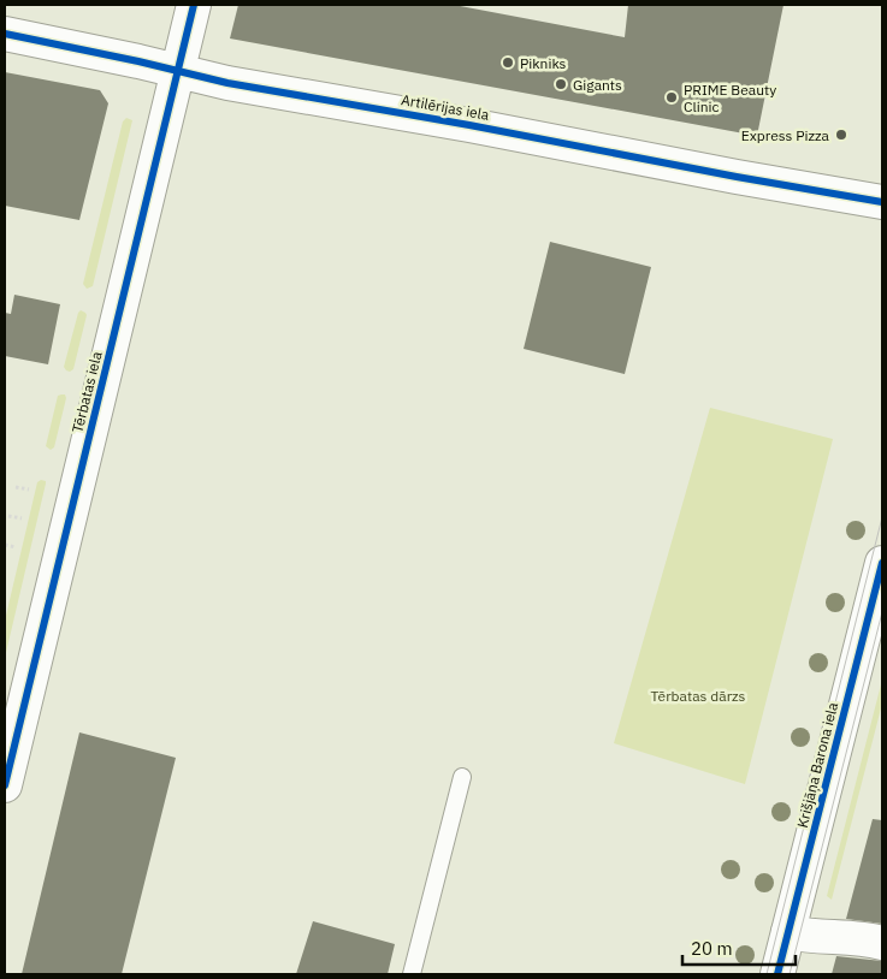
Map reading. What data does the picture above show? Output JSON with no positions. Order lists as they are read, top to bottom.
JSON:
{
  "streets": {
    "street": ["Artilērijas iela", "Tērbatas iela", "Krišjāņa Barona iela"]
  },
  "crossings": [
    ["Artilērijas iela", "Tērbatas iela"]
  ],
  "parks": ["Tērbatas dārzs"],
  "places": [
    "Pikniks",
    "Gigants",
    "PRIME Beauty Clinic",
    "Express Pizza"
  ],
  "scale_bar": "20 m"
}
